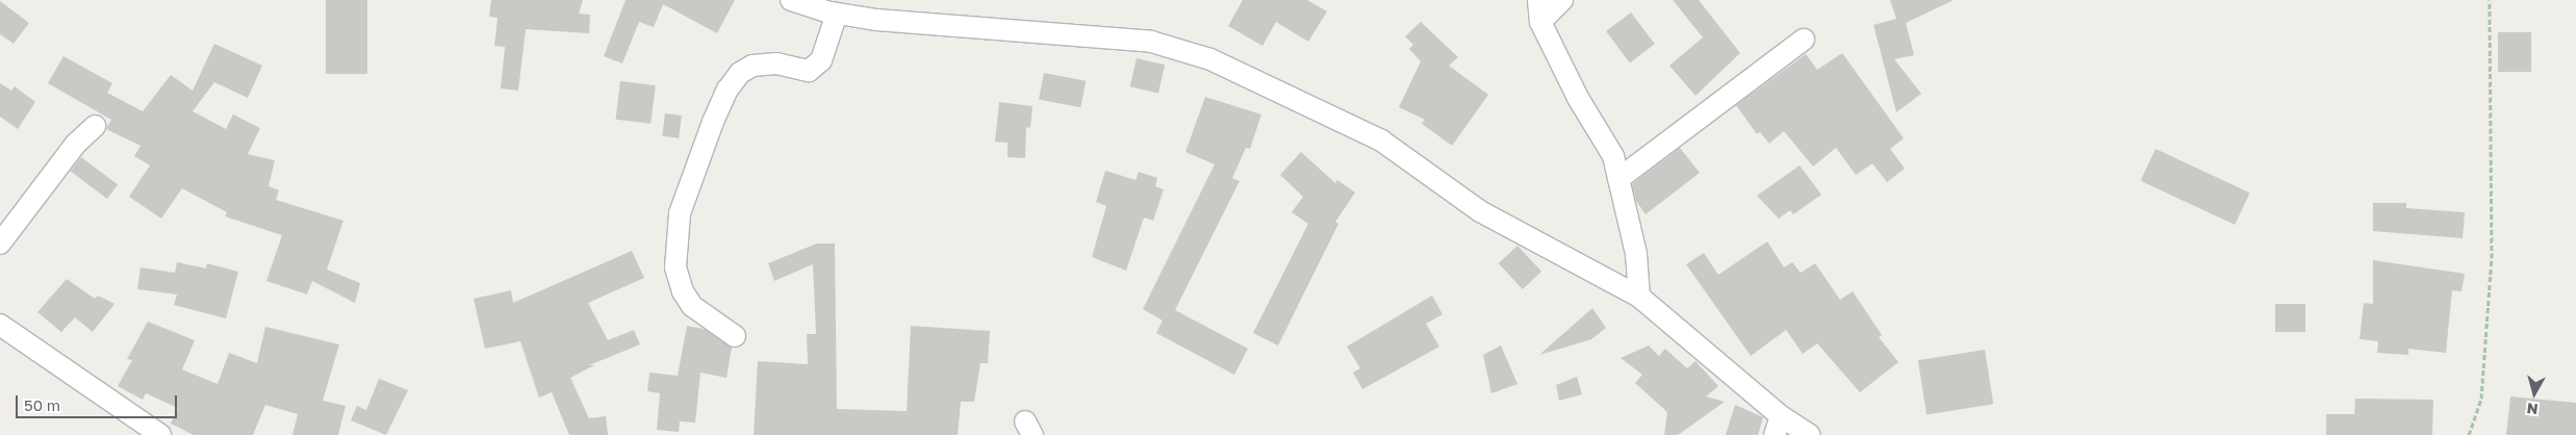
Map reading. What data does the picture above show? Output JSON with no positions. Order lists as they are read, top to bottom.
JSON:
{
  "scale_bar": "50 m",
  "north": "bottom"
}
